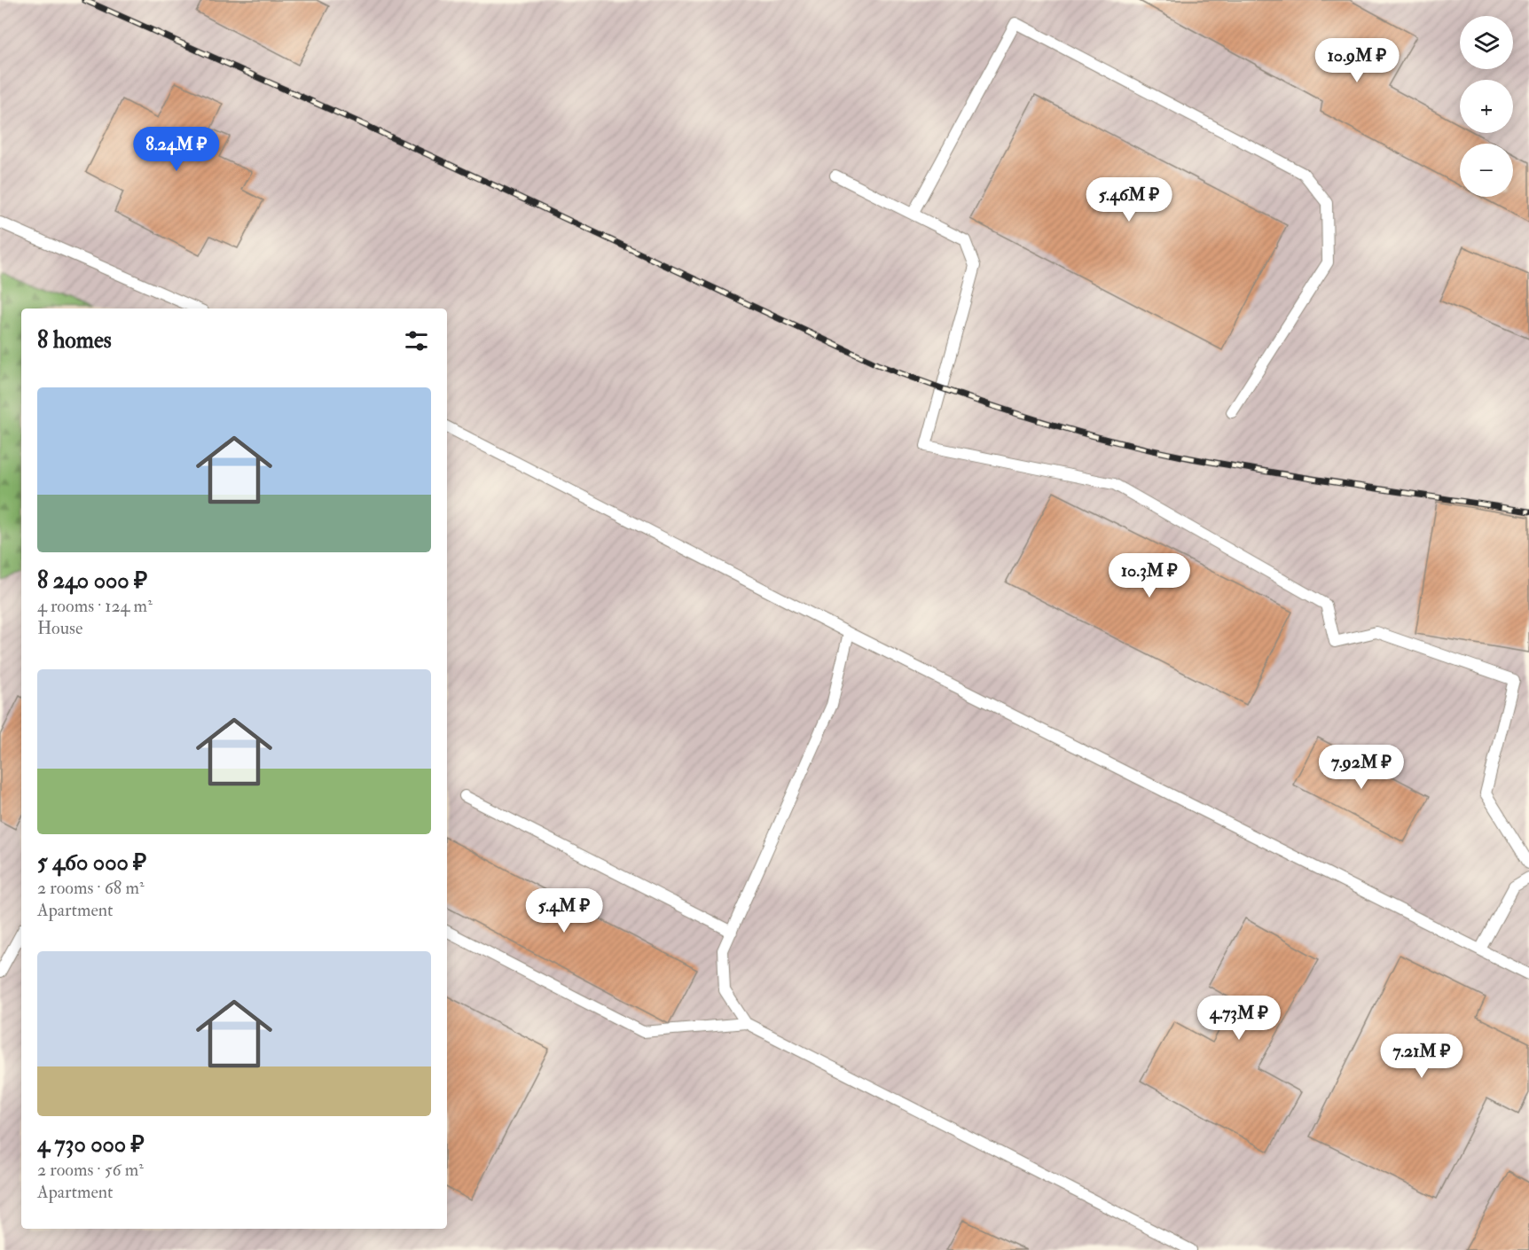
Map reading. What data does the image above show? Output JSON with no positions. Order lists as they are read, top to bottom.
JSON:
{
  "page": {
    "map_buttons": ["+", "−"],
    "price": [
      "10.9M ₽",
      "8.24M ₽",
      "5.46M ₽",
      "10.3M ₽",
      "7.92M ₽",
      "5.4M ₽",
      "4.73M ₽",
      "7.21M ₽"
    ],
    "heading": "8 homes",
    "list": [
      {
        "name": "8 240 000 ₽",
        "note": "4 rooms · 124 m² · House"
      },
      {
        "name": "5 460 000 ₽",
        "note": "2 rooms · 68 m² · Apartment"
      },
      {
        "name": "4 730 000 ₽",
        "note": "2 rooms · 56 m² · Apartment"
      }
    ]
  }
}
